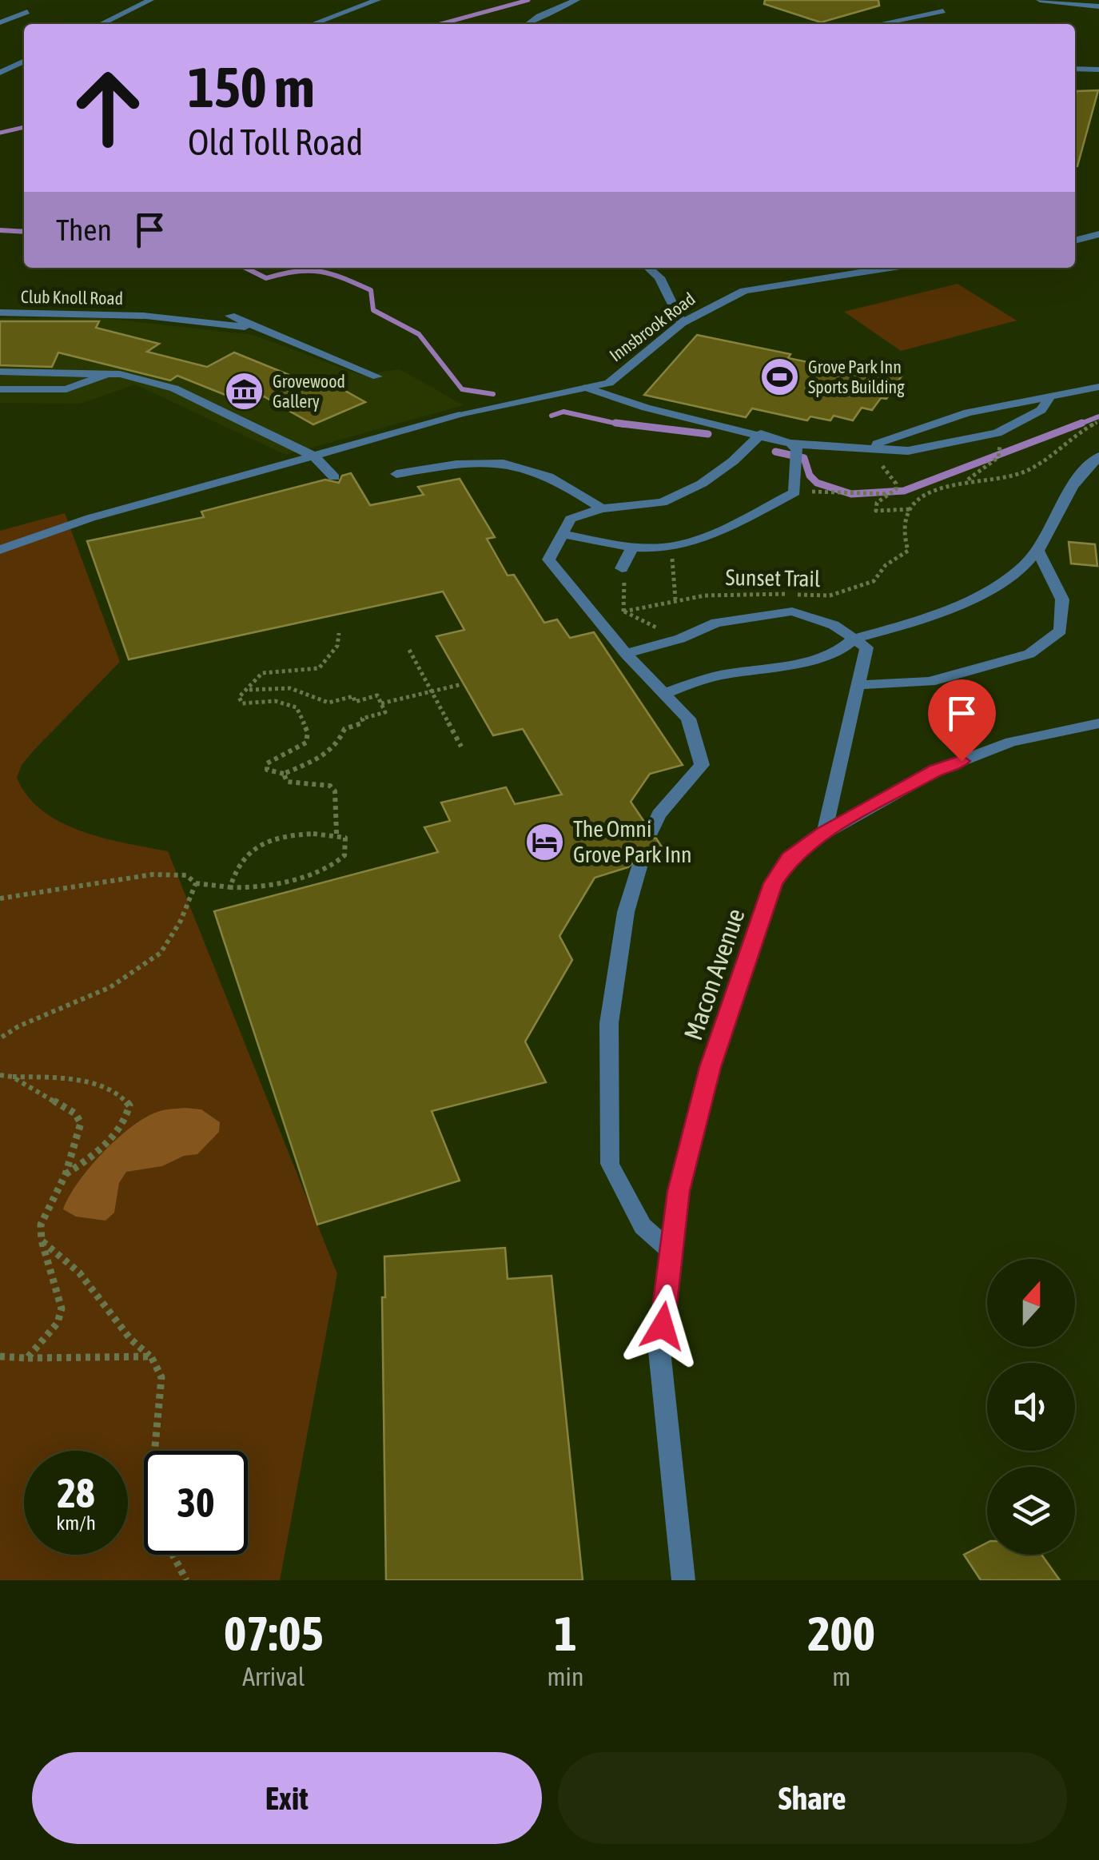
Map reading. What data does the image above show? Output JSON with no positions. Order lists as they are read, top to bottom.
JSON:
{
  "streets": {
    "street": ["Club Knoll Road", "Innsbrook Road", "Macon Avenue"],
    "path": ["Sunset Trail"]
  },
  "places": {
    "sports": ["Grove Park Inn Sports Building"],
    "museum": ["Grovewood Gallery"],
    "hotel": ["The Omni Grove Park Inn"]
  },
  "north": "top",
  "page": {
    "turn": ["150 m", "Old Toll Road"],
    "then": "Then",
    "speed": "28 km/h",
    "limit": "30",
    "eta": [
      "07:05",
      "Arrival",
      "1",
      "min",
      "200",
      "m"
    ],
    "buttons": ["Exit", "Share"]
  }
}
